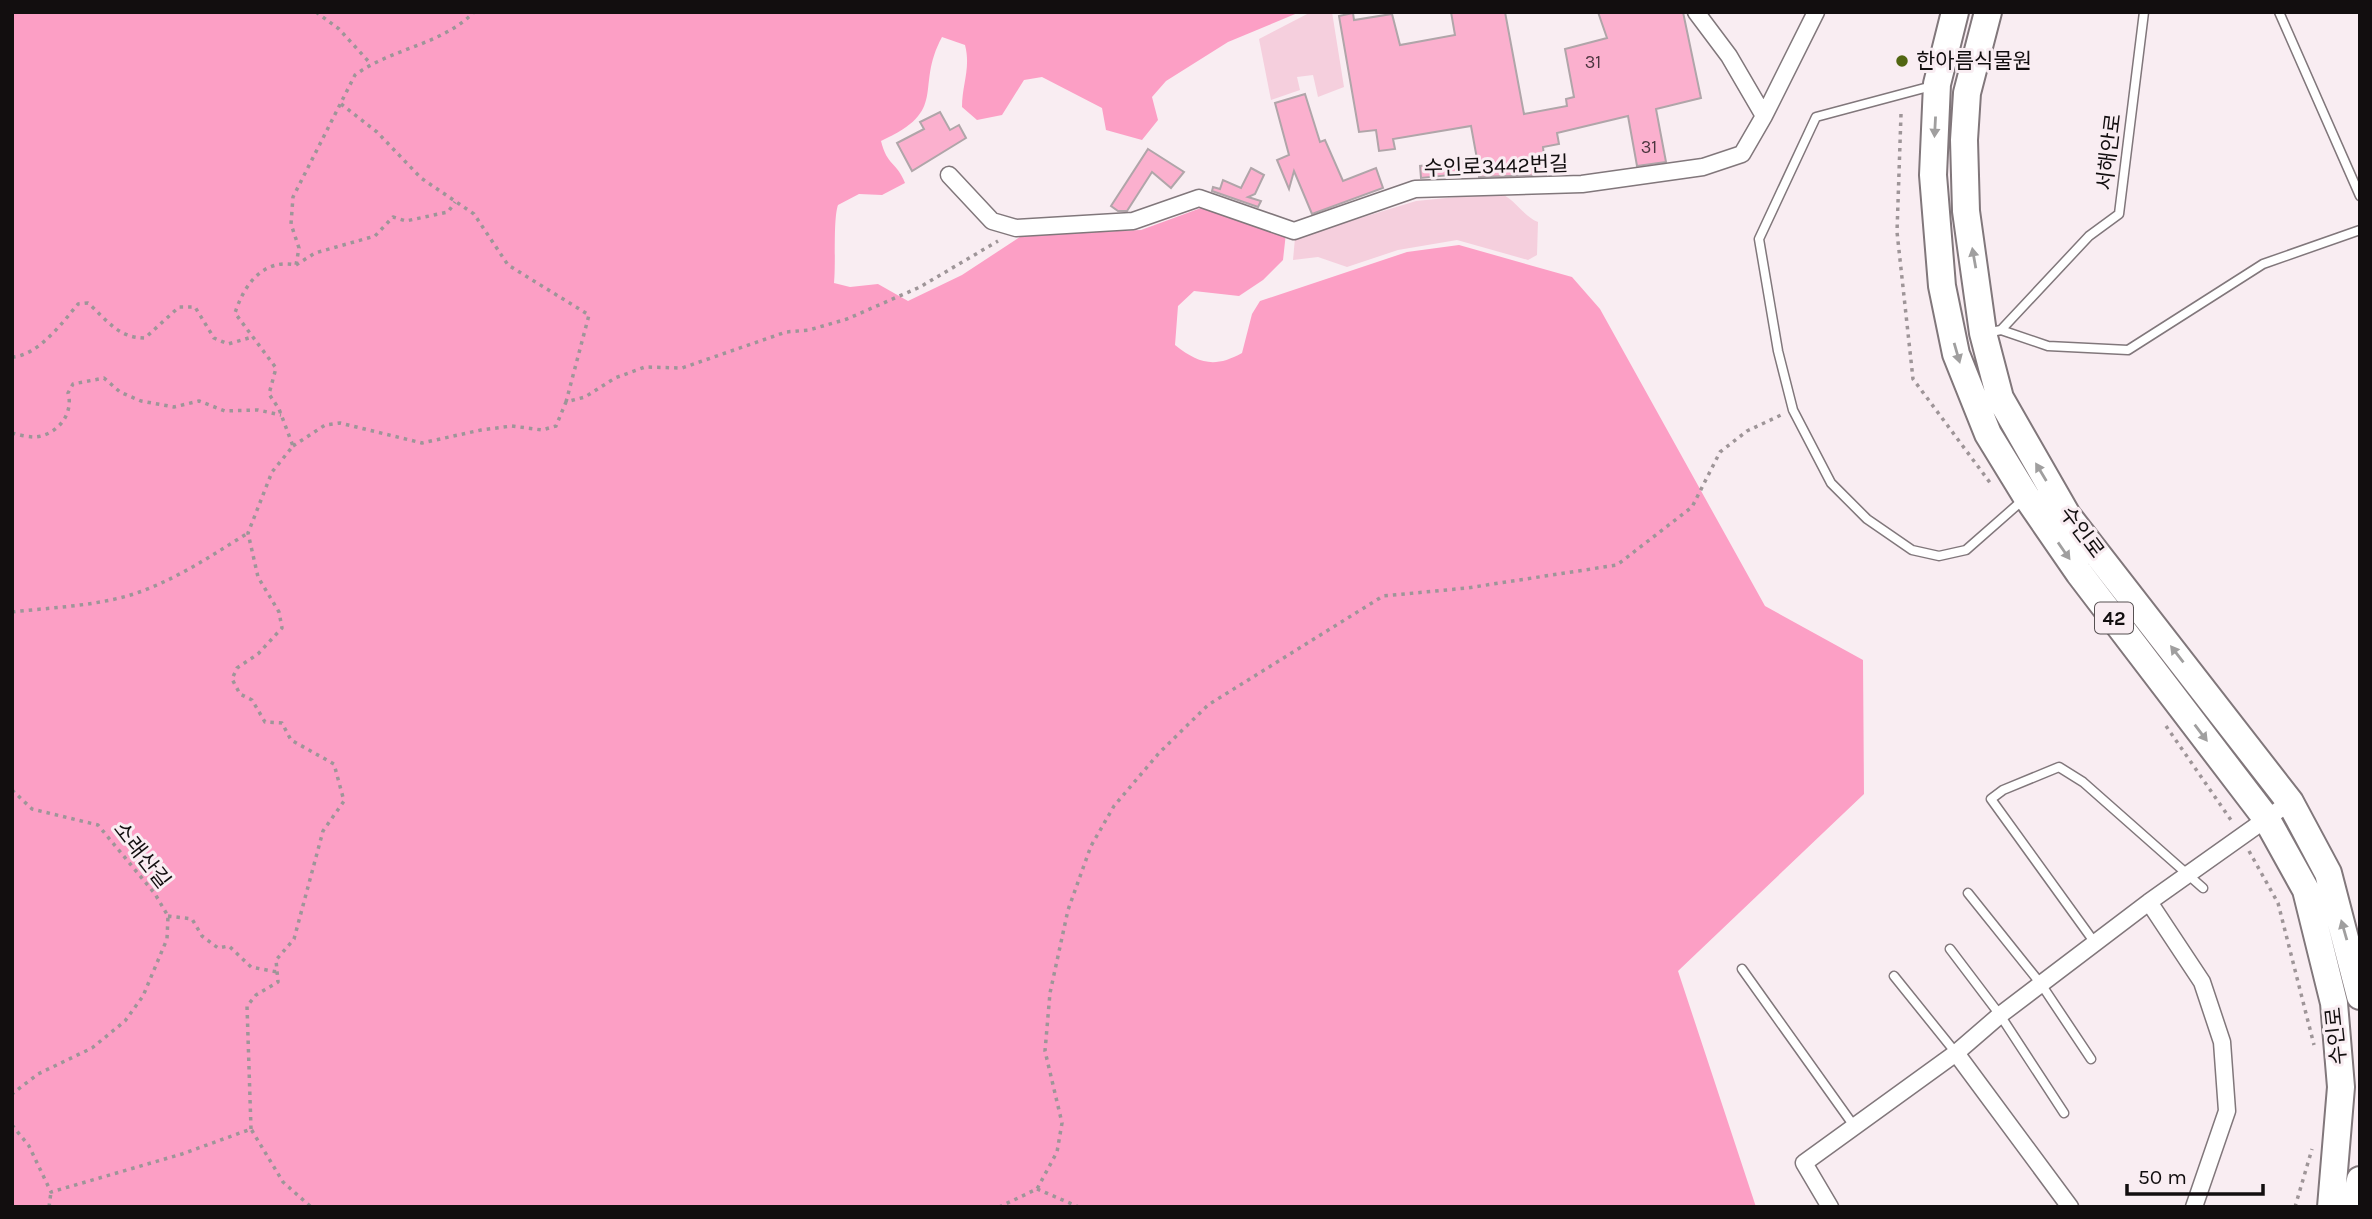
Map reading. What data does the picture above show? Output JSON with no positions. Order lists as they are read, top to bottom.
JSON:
{
  "streets": {
    "main road": ["수인로", "42"],
    "street": ["수인로3442번길"],
    "lane": ["서해안로"],
    "path": ["소래산길"]
  },
  "crossings": [
    ["서해안로", "수인로"]
  ],
  "places": ["한아름식물원"],
  "house_numbers": ["31", "31"],
  "scale_bar": "50 m"
}
